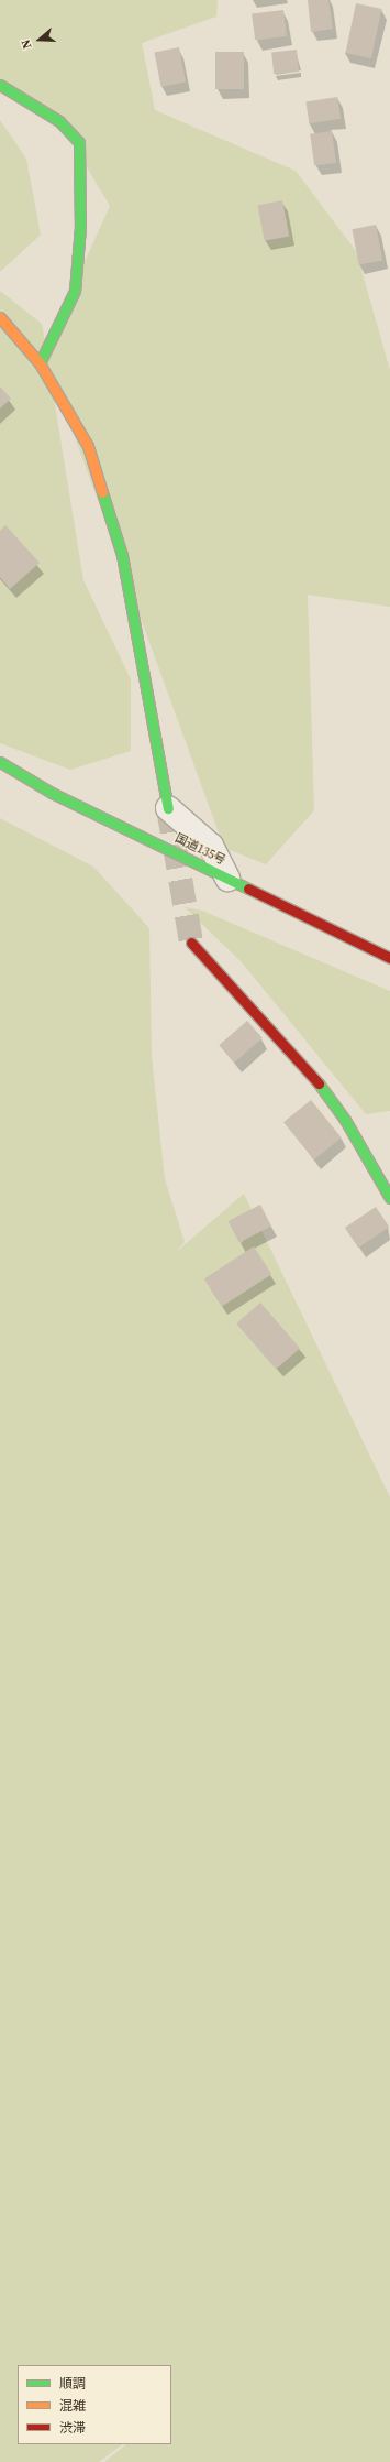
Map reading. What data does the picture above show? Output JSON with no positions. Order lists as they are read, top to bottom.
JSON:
{
  "streets": {
    "main road": ["国道135号"]
  },
  "legend": ["順調", "混雑", "渋滞"],
  "north": "left"
}
